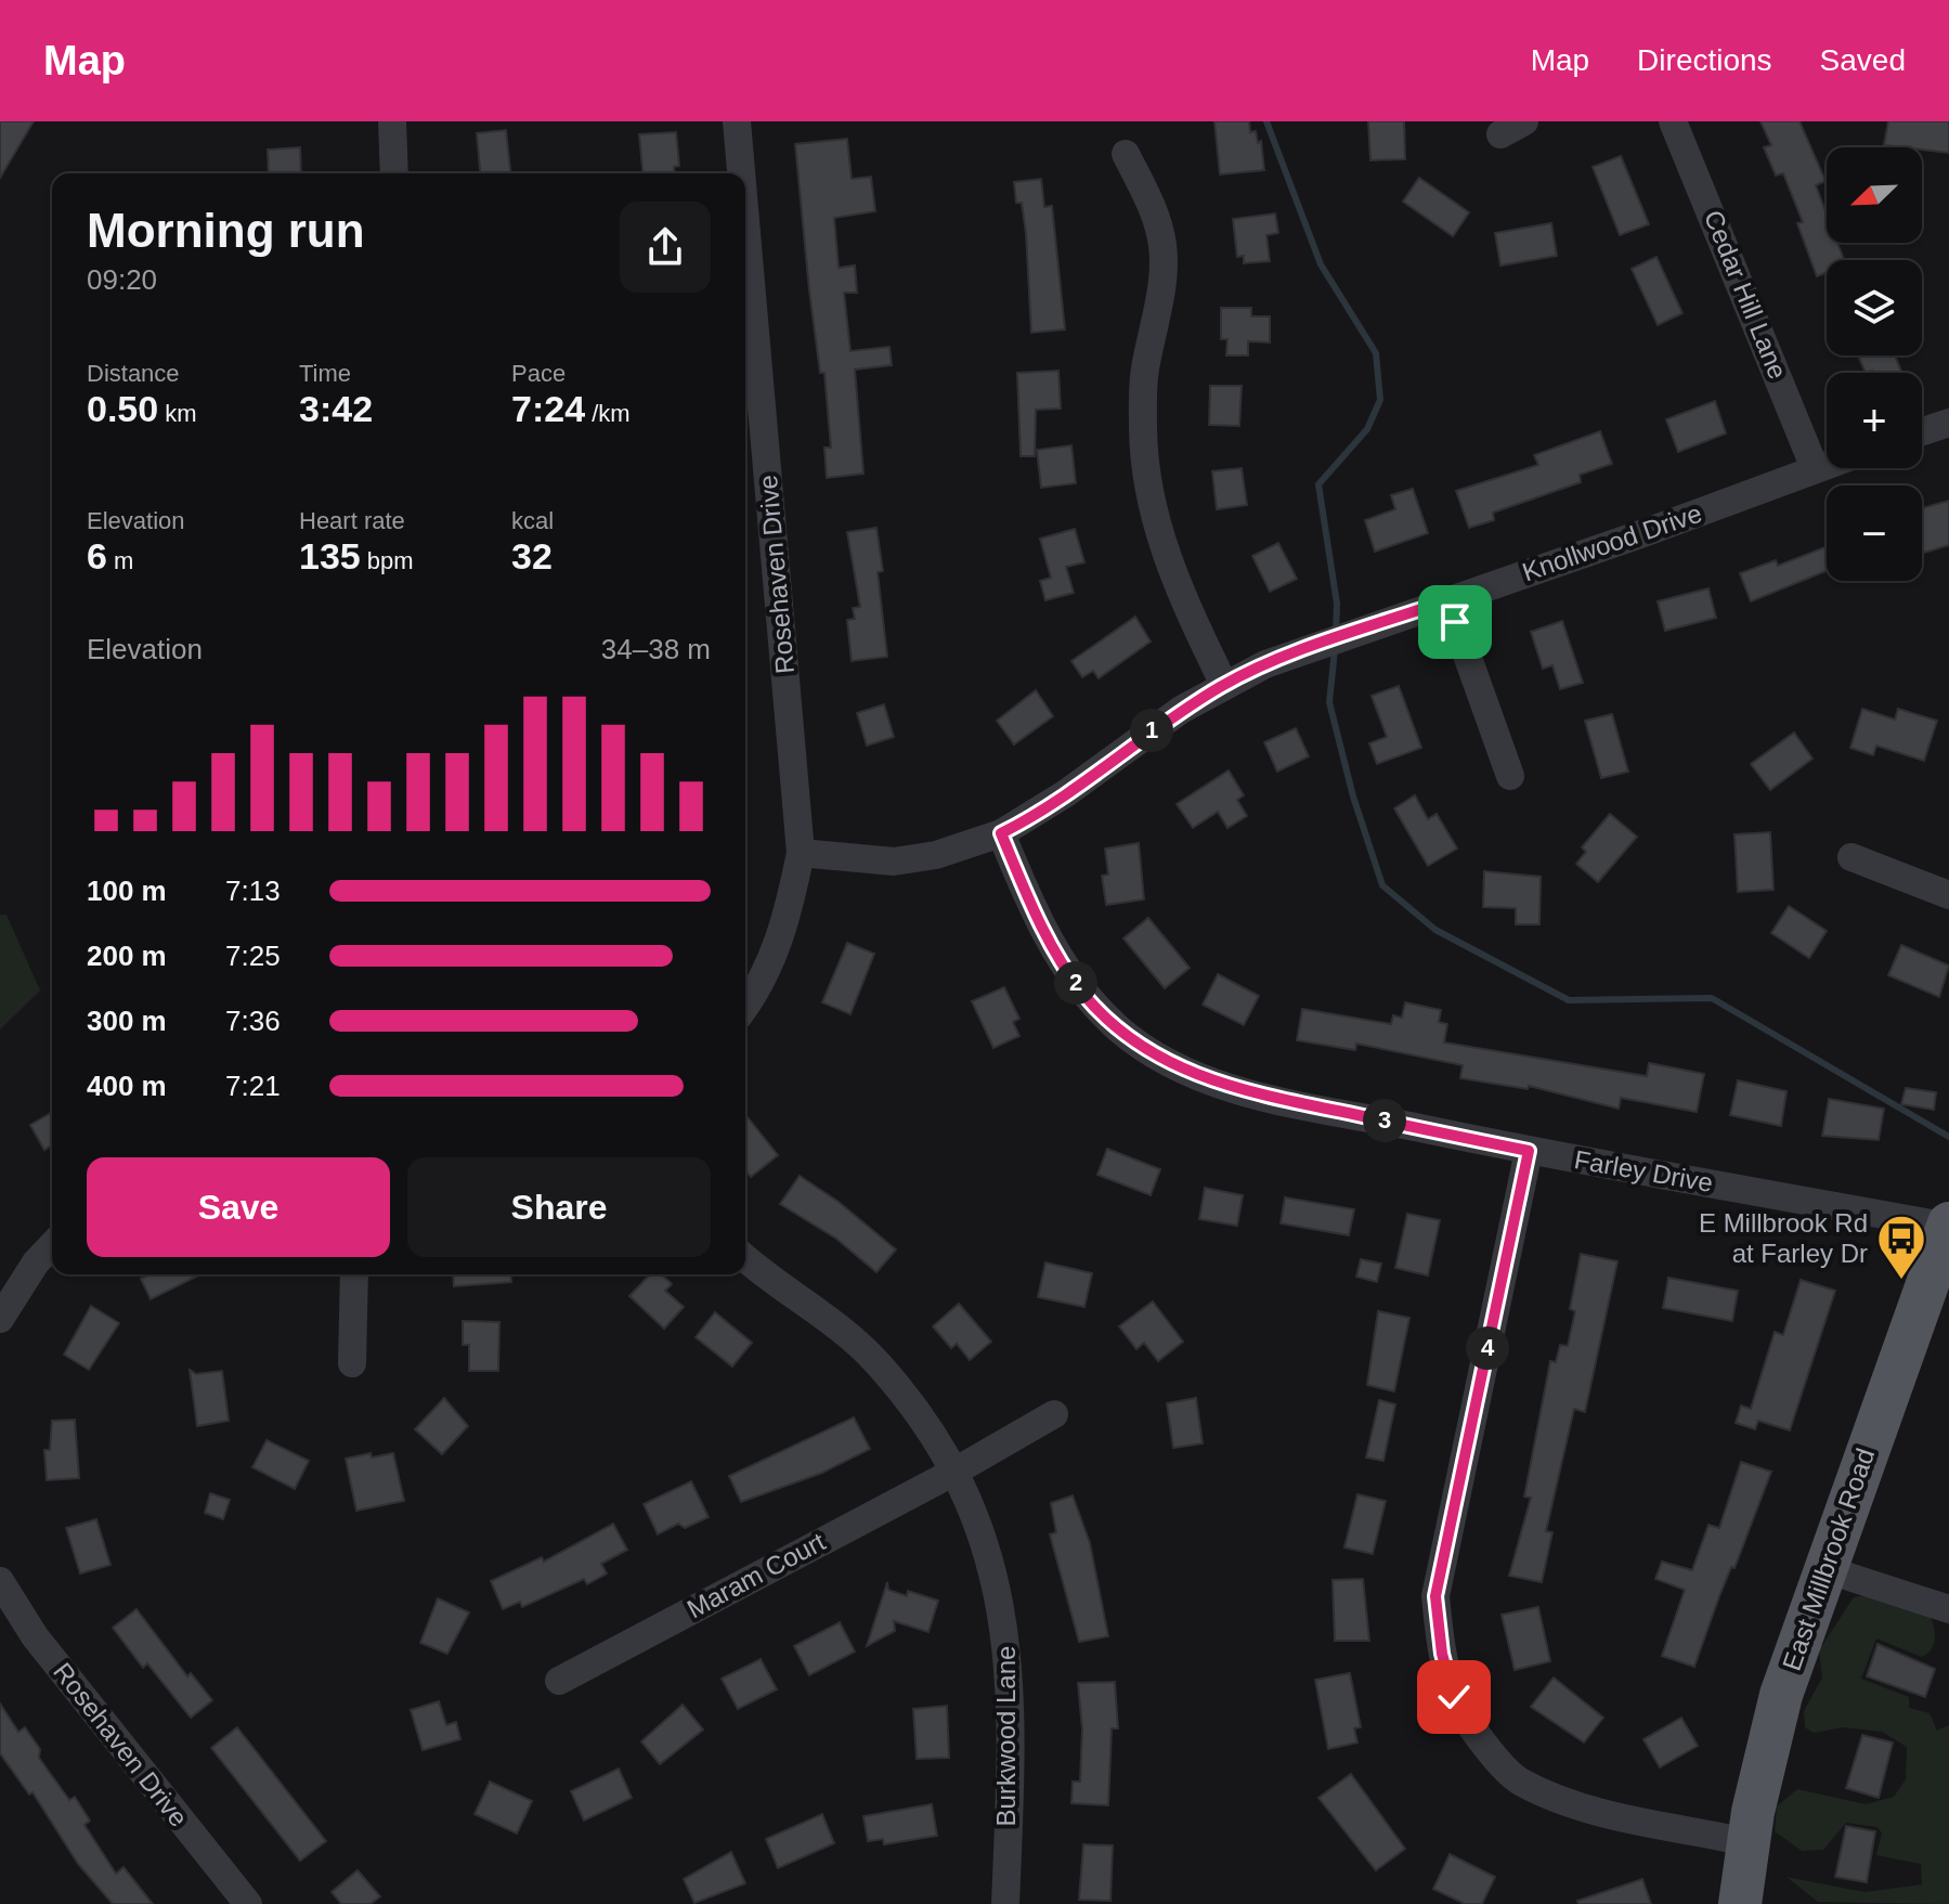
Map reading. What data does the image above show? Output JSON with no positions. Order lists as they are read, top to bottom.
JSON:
{
  "streets": {
    "main road": ["East Millbrook Road"],
    "street": [
      "Cedar Hill Lane",
      "Knollwood Drive",
      "Rosehaven Drive",
      "Farley Drive",
      "Maram Court",
      "Burkwood Lane"
    ]
  },
  "crossings": [
    ["Cedar Hill Lane", "Knollwood Drive"],
    ["Knollwood Drive", "Rosehaven Drive"],
    ["Knollwood Drive", "Farley Drive"],
    ["Farley Drive", "East Millbrook Road"],
    ["Maram Court", "Burkwood Lane"]
  ],
  "places": {
    "bus stop": ["E Millbrook Rd at Farley Dr"]
  },
  "north": "bottom left",
  "page": {
    "header": "Map",
    "nav": ["Map", "Directions", "Saved"],
    "map_buttons": ["+", "−"],
    "heading": ["Morning run", "09:20"],
    "stats": [
      ["Distance", "0.50 km"],
      ["Time", "3:42"],
      ["Pace", "7:24 /km"],
      ["Elevation", "6 m"],
      ["Heart rate", "135 bpm"],
      ["kcal", "32"]
    ],
    "chart": ["Elevation", "34–38 m"],
    "pins": [
      "1",
      "2",
      "3",
      "4"
    ],
    "list": [
      {
        "name": "100 m",
        "note": "7:13"
      },
      {
        "name": "200 m",
        "note": "7:25"
      },
      {
        "name": "300 m",
        "note": "7:36"
      },
      {
        "name": "400 m",
        "note": "7:21"
      }
    ],
    "buttons": ["Save", "Share"]
  }
}
